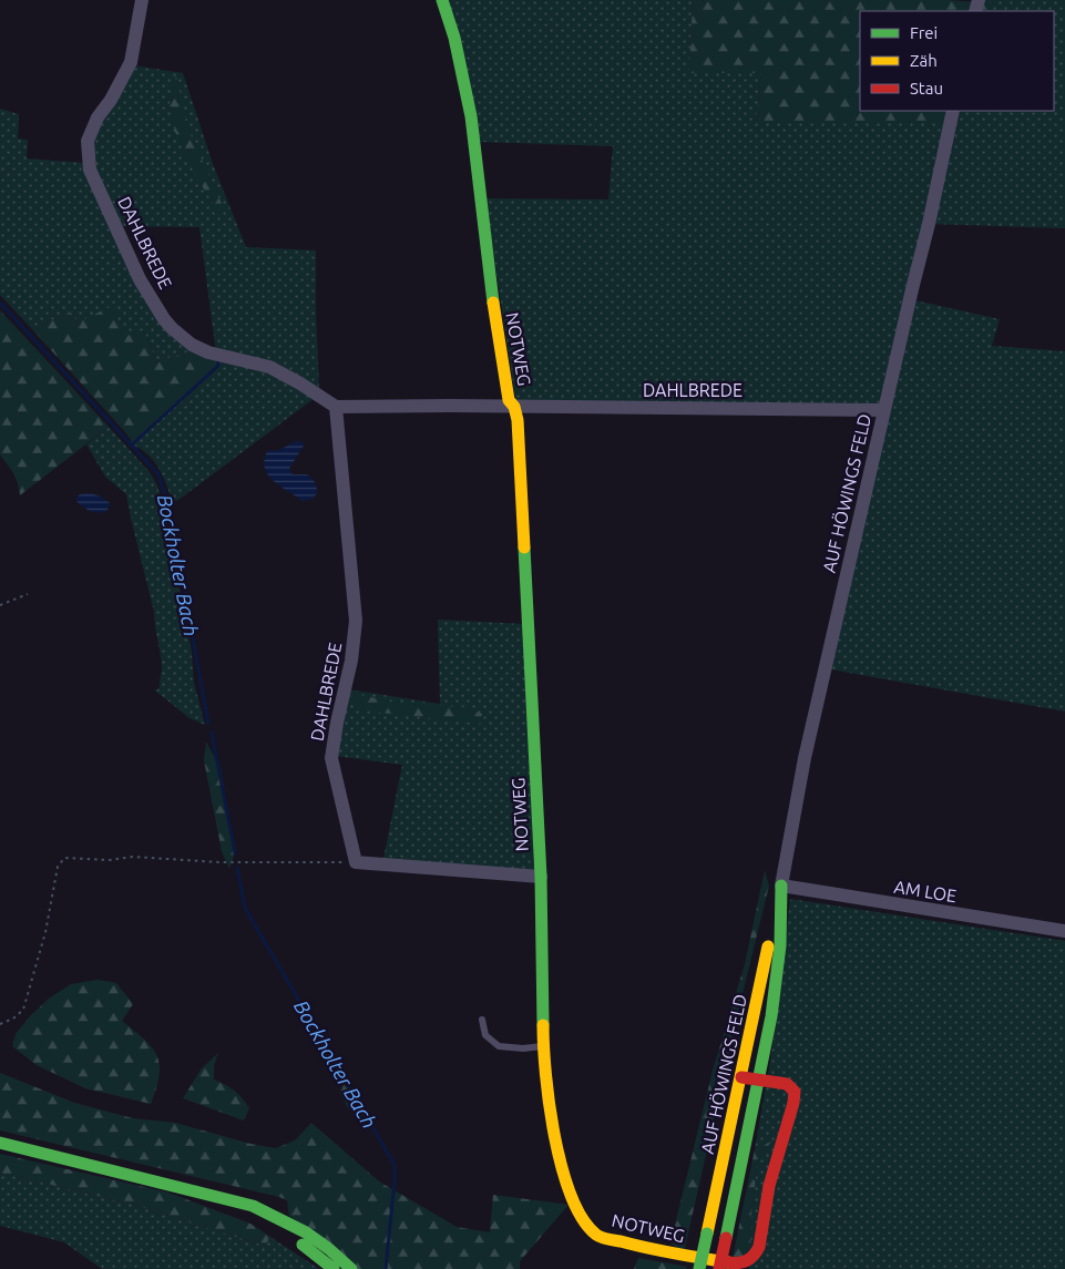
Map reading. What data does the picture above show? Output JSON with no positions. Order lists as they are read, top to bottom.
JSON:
{
  "streets": {
    "street": [
      "DAHLBREDE",
      "NOTWEG",
      "AUF HÖWINGS FELD",
      "AM LOE"
    ]
  },
  "crossings": [
    ["DAHLBREDE", "NOTWEG"],
    ["DAHLBREDE", "AUF HÖWINGS FELD"],
    ["NOTWEG", "AUF HÖWINGS FELD"],
    ["AUF HÖWINGS FELD", "AM LOE"]
  ],
  "water": ["Bockholter Bach"],
  "legend": ["Frei", "Zäh", "Stau"]
}
